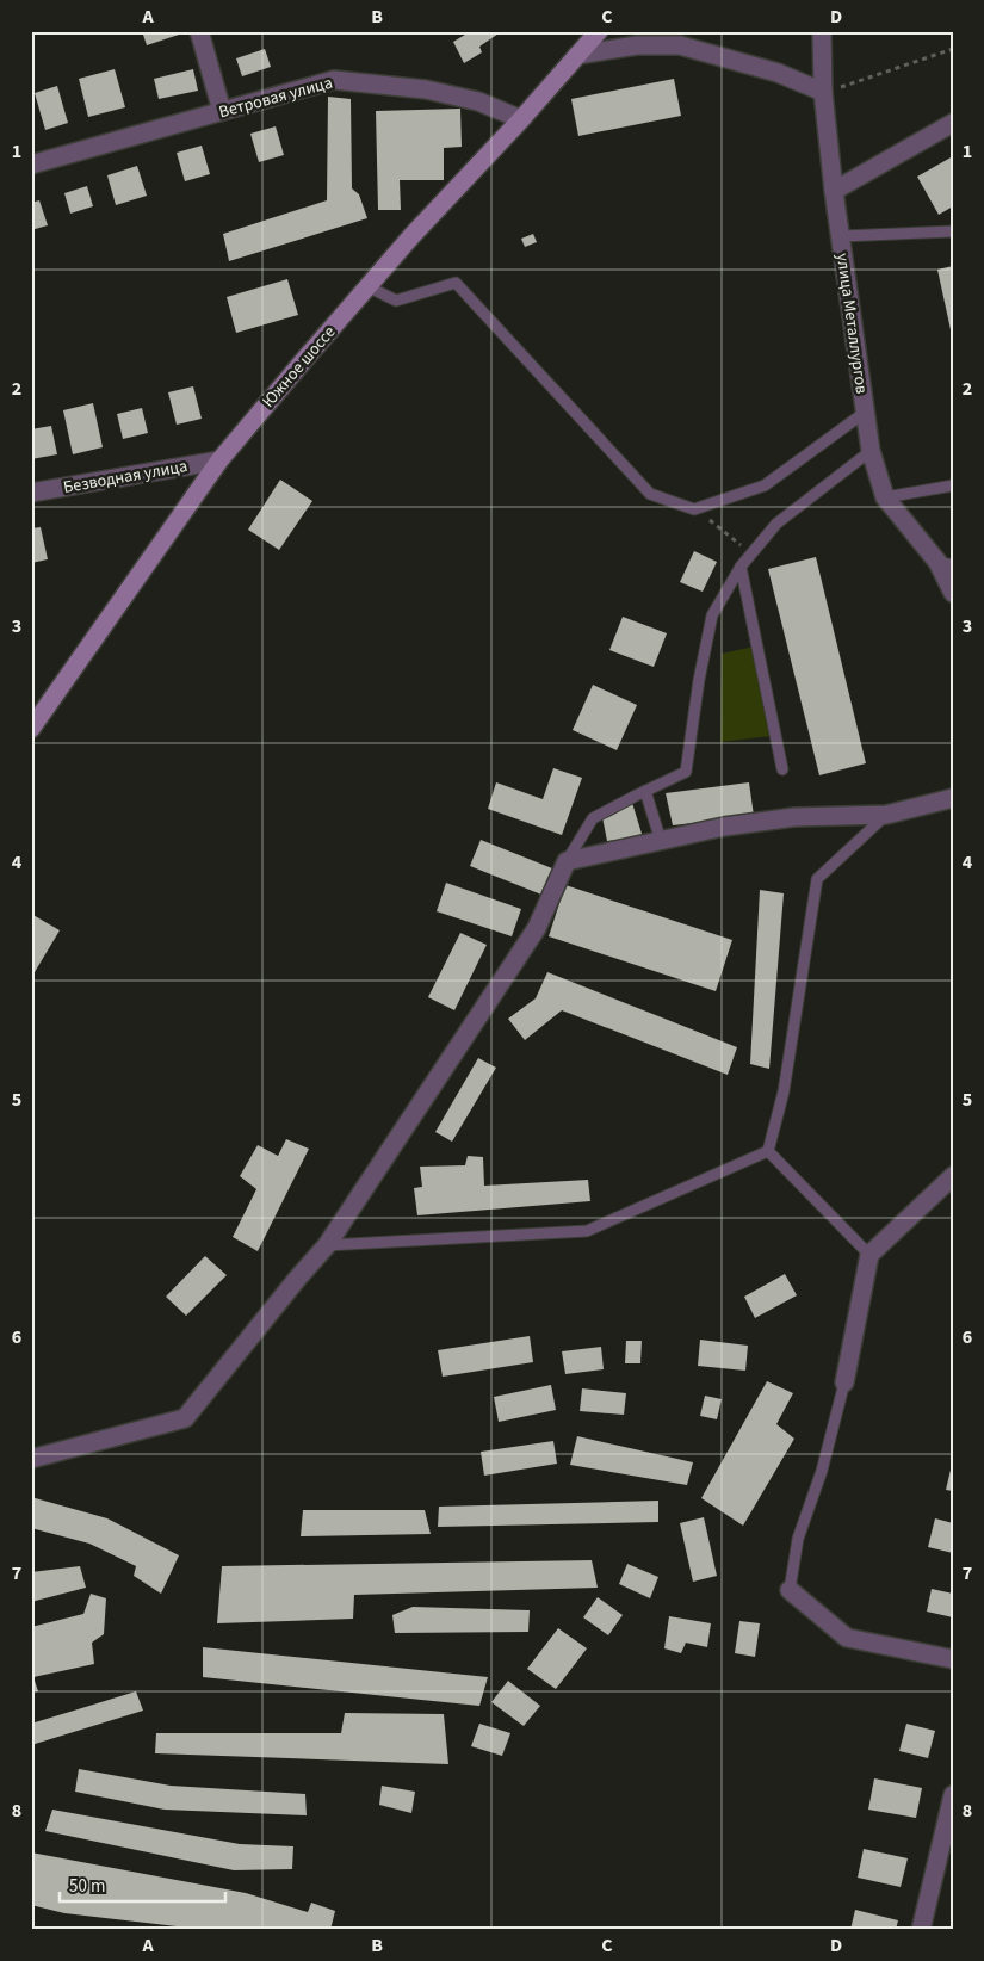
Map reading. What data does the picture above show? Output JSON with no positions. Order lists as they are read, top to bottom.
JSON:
{
  "streets": {
    "street": [
      "Ветровая улица",
      "улица Металлургов",
      "Южное шоссе",
      "Безводная улица"
    ]
  },
  "crossings": [
    ["Ветровая улица", "Южное шоссе"],
    ["Южное шоссе", "Безводная улица"]
  ],
  "scale_bar": "50 m",
  "grid": {
    "columns": [
      "A",
      "B",
      "C",
      "D"
    ],
    "rows": [
      "1",
      "2",
      "3",
      "4",
      "5",
      "6",
      "7",
      "8"
    ]
  }
}
